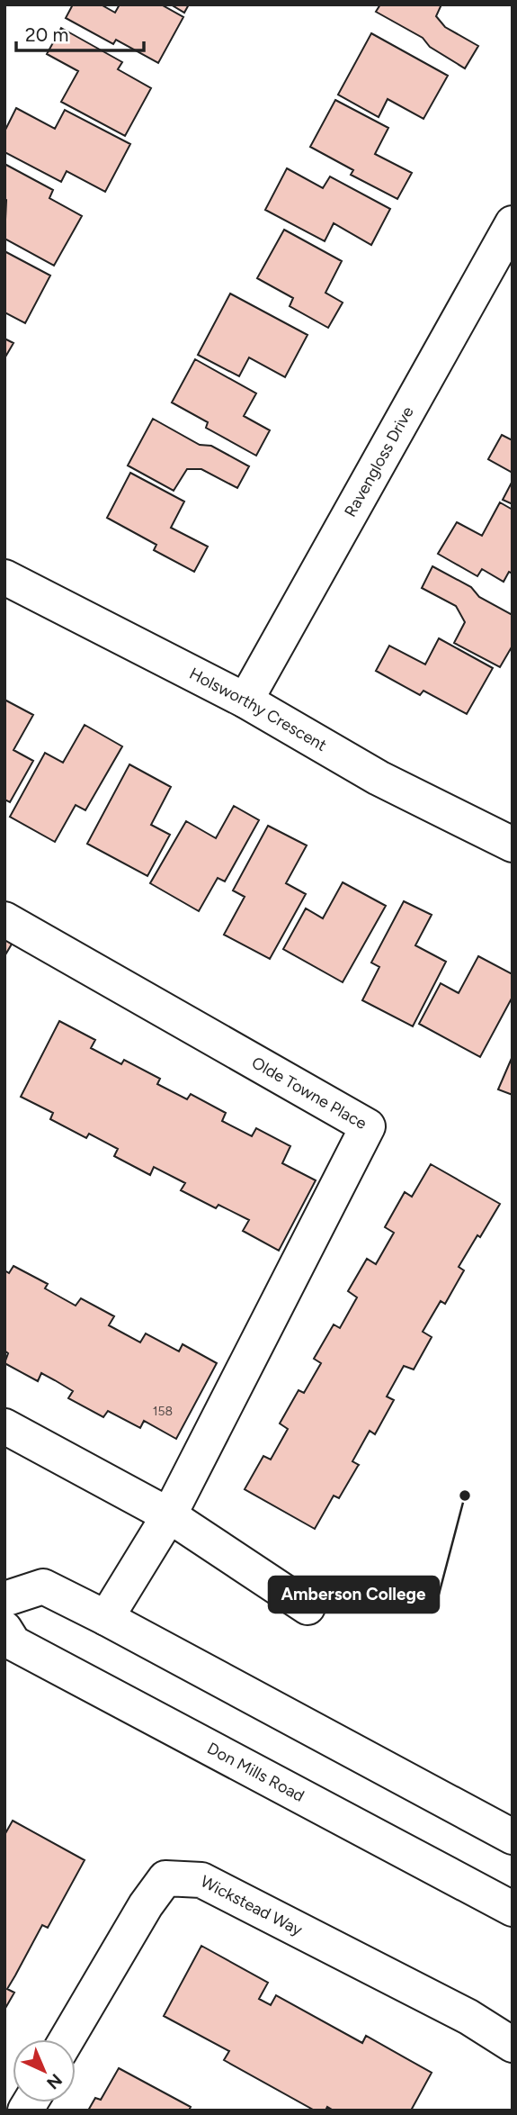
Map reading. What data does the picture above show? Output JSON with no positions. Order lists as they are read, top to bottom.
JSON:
{
  "streets": {
    "street": [
      "Ravengloss Drive",
      "Holsworthy Crescent",
      "Olde Towne Place",
      "Don Mills Road",
      "Wickstead Way"
    ]
  },
  "crossings": [
    ["Ravengloss Drive", "Holsworthy Crescent"]
  ],
  "places": ["Amberson College"],
  "house_numbers": ["158"],
  "scale_bar": "20 m",
  "north": "bottom right"
}
